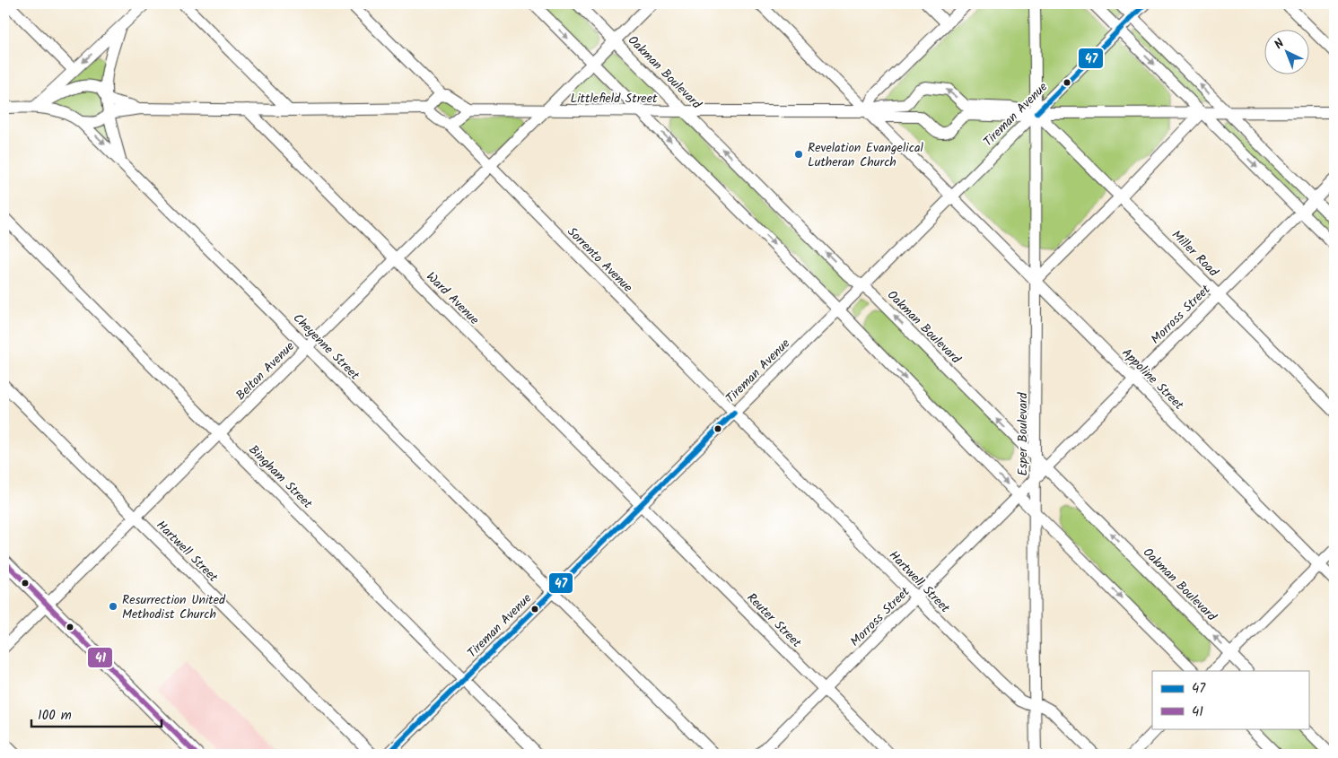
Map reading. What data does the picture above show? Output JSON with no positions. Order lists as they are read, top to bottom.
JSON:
{
  "streets": {
    "street": [
      "Oakman Boulevard",
      "Littlefield Street",
      "Tireman Avenue",
      "Miller Road",
      "Sorrento Avenue",
      "Ward Avenue",
      "Morross Street",
      "Cheyenne Street",
      "Belton Avenue",
      "Appoline Street",
      "Esper Boulevard",
      "Bingham Street",
      "Hartwell Street",
      "Reuter Street"
    ]
  },
  "crossings": [
    ["Oakman Boulevard", "Littlefield Street"],
    ["Oakman Boulevard", "Tireman Avenue"],
    ["Oakman Boulevard", "Morross Street"],
    ["Oakman Boulevard", "Esper Boulevard"],
    ["Littlefield Street", "Tireman Avenue"],
    ["Littlefield Street", "Miller Road"],
    ["Littlefield Street", "Belton Avenue"],
    ["Littlefield Street", "Appoline Street"],
    ["Littlefield Street", "Esper Boulevard"],
    ["Tireman Avenue", "Miller Road"],
    ["Tireman Avenue", "Sorrento Avenue"],
    ["Tireman Avenue", "Ward Avenue"],
    ["Tireman Avenue", "Cheyenne Street"],
    ["Tireman Avenue", "Appoline Street"],
    ["Tireman Avenue", "Esper Boulevard"],
    ["Tireman Avenue", "Bingham Street"],
    ["Tireman Avenue", "Hartwell Street"],
    ["Tireman Avenue", "Reuter Street"],
    ["Miller Road", "Morross Street"],
    ["Miller Road", "Esper Boulevard"],
    ["Sorrento Avenue", "Belton Avenue"],
    ["Sorrento Avenue", "Hartwell Street"],
    ["Ward Avenue", "Belton Avenue"],
    ["Ward Avenue", "Reuter Street"],
    ["Morross Street", "Appoline Street"],
    ["Morross Street", "Esper Boulevard"],
    ["Morross Street", "Hartwell Street"],
    ["Morross Street", "Reuter Street"],
    ["Cheyenne Street", "Belton Avenue"],
    ["Belton Avenue", "Bingham Street"],
    ["Belton Avenue", "Hartwell Street"],
    ["Appoline Street", "Esper Boulevard"],
    ["Esper Boulevard", "Hartwell Street"]
  ],
  "places": ["Revelation Evangelical Lutheran Church", "Resurrection United Methodist Church"],
  "lines": ["transit line 47", "transit line 41"],
  "legend": ["47", "41"],
  "scale_bar": "100 m",
  "north": "top left"
}
